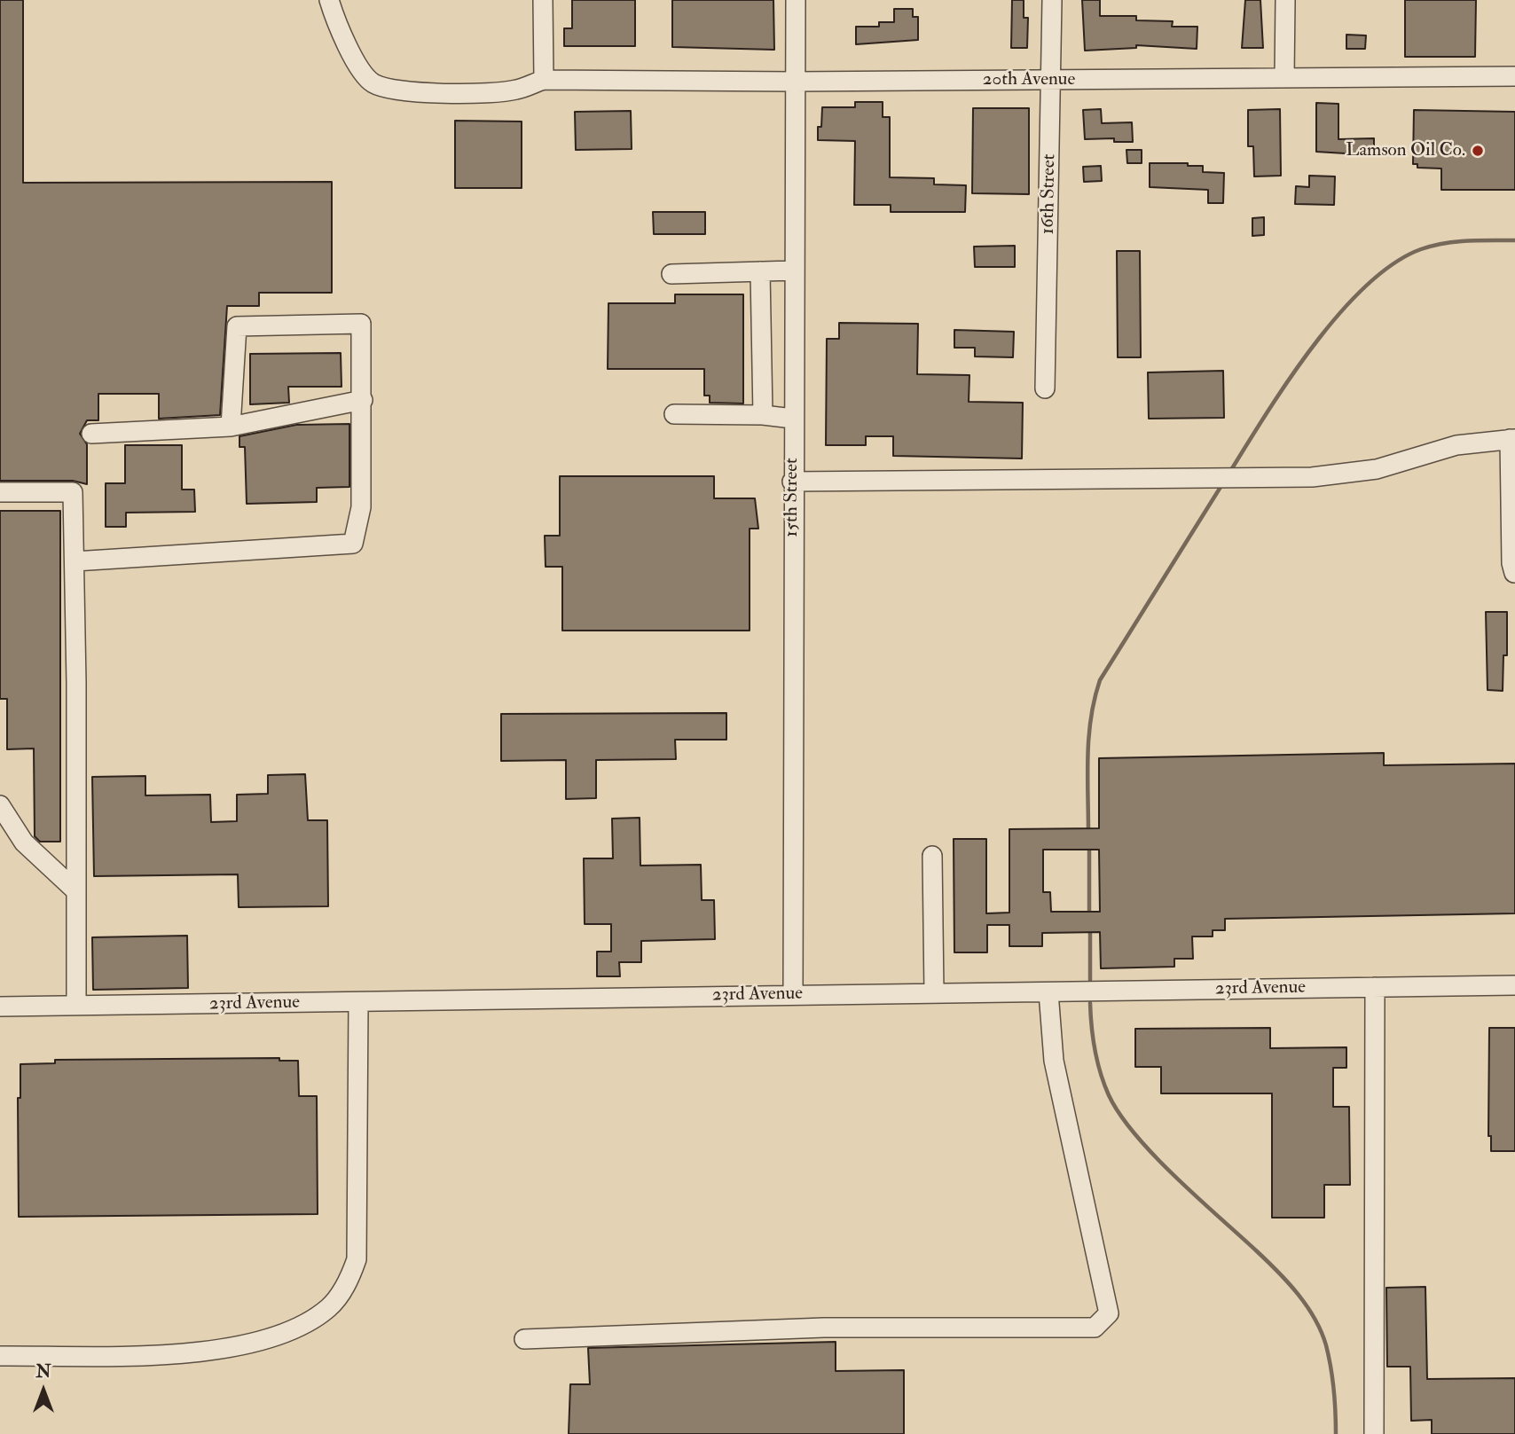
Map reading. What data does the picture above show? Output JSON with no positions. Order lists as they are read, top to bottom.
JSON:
{
  "streets": {
    "street": [
      "20th Avenue",
      "16th Street",
      "15th Street",
      "23rd Avenue"
    ]
  },
  "crossings": [
    ["20th Avenue", "16th Street"],
    ["20th Avenue", "15th Street"],
    ["15th Street", "23rd Avenue"]
  ],
  "places": ["Lamson Oil Co."],
  "north": "top"
}
